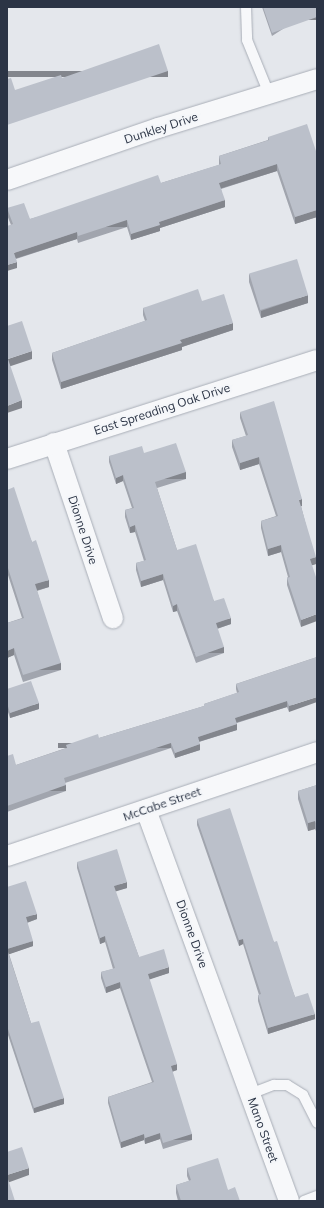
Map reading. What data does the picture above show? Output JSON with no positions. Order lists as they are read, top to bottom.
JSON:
{
  "streets": {
    "street": [
      "Dunkley Drive",
      "East Spreading Oak Drive",
      "Dionne Drive",
      "McCabe Street",
      "Mano Street"
    ]
  },
  "crossings": [
    ["East Spreading Oak Drive", "Dionne Drive"],
    ["Dionne Drive", "McCabe Street"],
    ["Dionne Drive", "Mano Street"]
  ]
}
